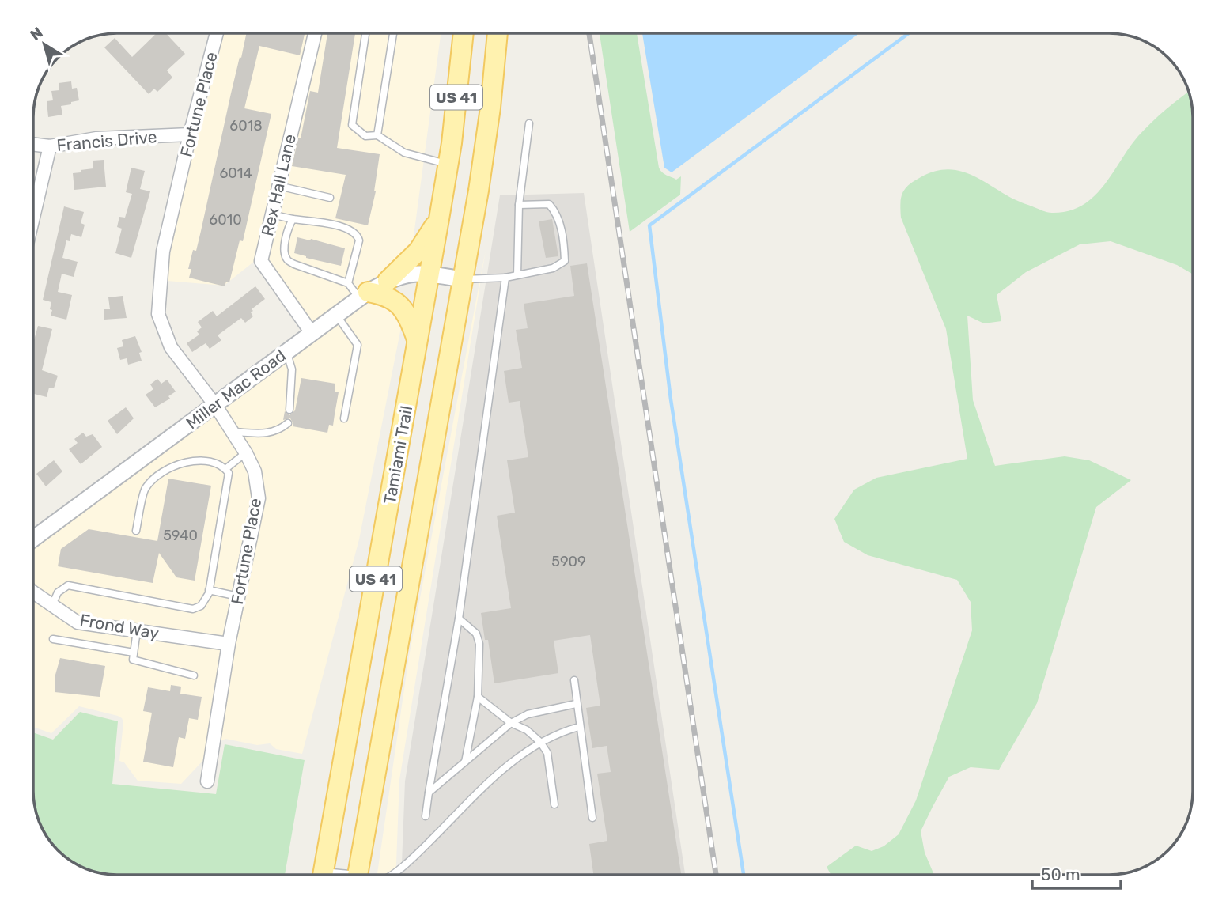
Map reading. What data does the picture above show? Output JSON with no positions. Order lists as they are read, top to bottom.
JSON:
{
  "streets": {
    "main road": ["US 41", "Tamiami Trail"],
    "street": [
      "Fortune Place",
      "Francis Drive",
      "Rex Hall Lane",
      "Miller Mac Road",
      "Frond Way"
    ]
  },
  "crossings": [
    ["Fortune Place", "Francis Drive"],
    ["Fortune Place", "Miller Mac Road"],
    ["Fortune Place", "Frond Way"],
    ["Rex Hall Lane", "Miller Mac Road"],
    ["Miller Mac Road", "Tamiami Trail"]
  ],
  "house_numbers": [
    "6018",
    "6014",
    "6010",
    "5940",
    "5909"
  ],
  "scale_bar": "50 m",
  "north": "top left"
}
